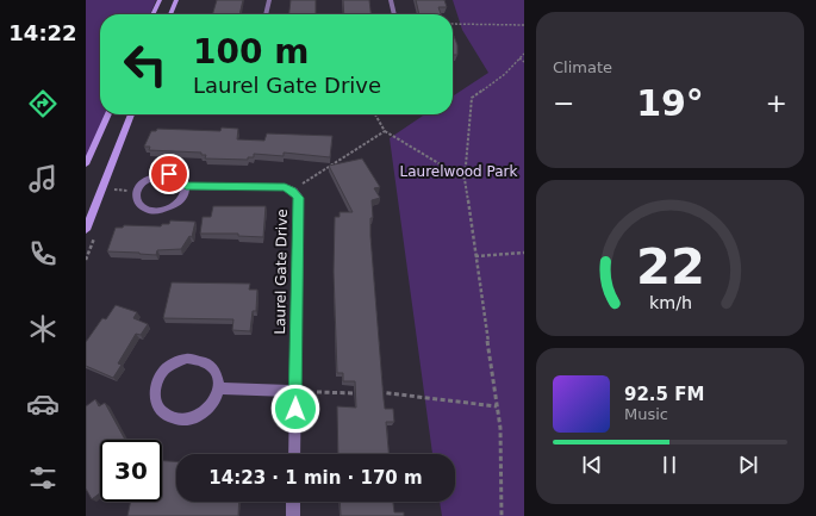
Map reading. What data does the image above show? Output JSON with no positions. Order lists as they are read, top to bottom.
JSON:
{
  "streets": {
    "street": ["Laurel Gate Drive"]
  },
  "parks": ["Laurelwood Park"],
  "page": {
    "tabs": "14:22",
    "tile": "Climate",
    "turn": ["100 m", "Laurel Gate Drive"],
    "heat": ["−", "19°", "+"],
    "song": ["92.5 FM", "Music"],
    "limit": "30",
    "trip": "14:23 · 1 min · 170 m",
    "gauge": ["22", "km/h"]
  }
}
